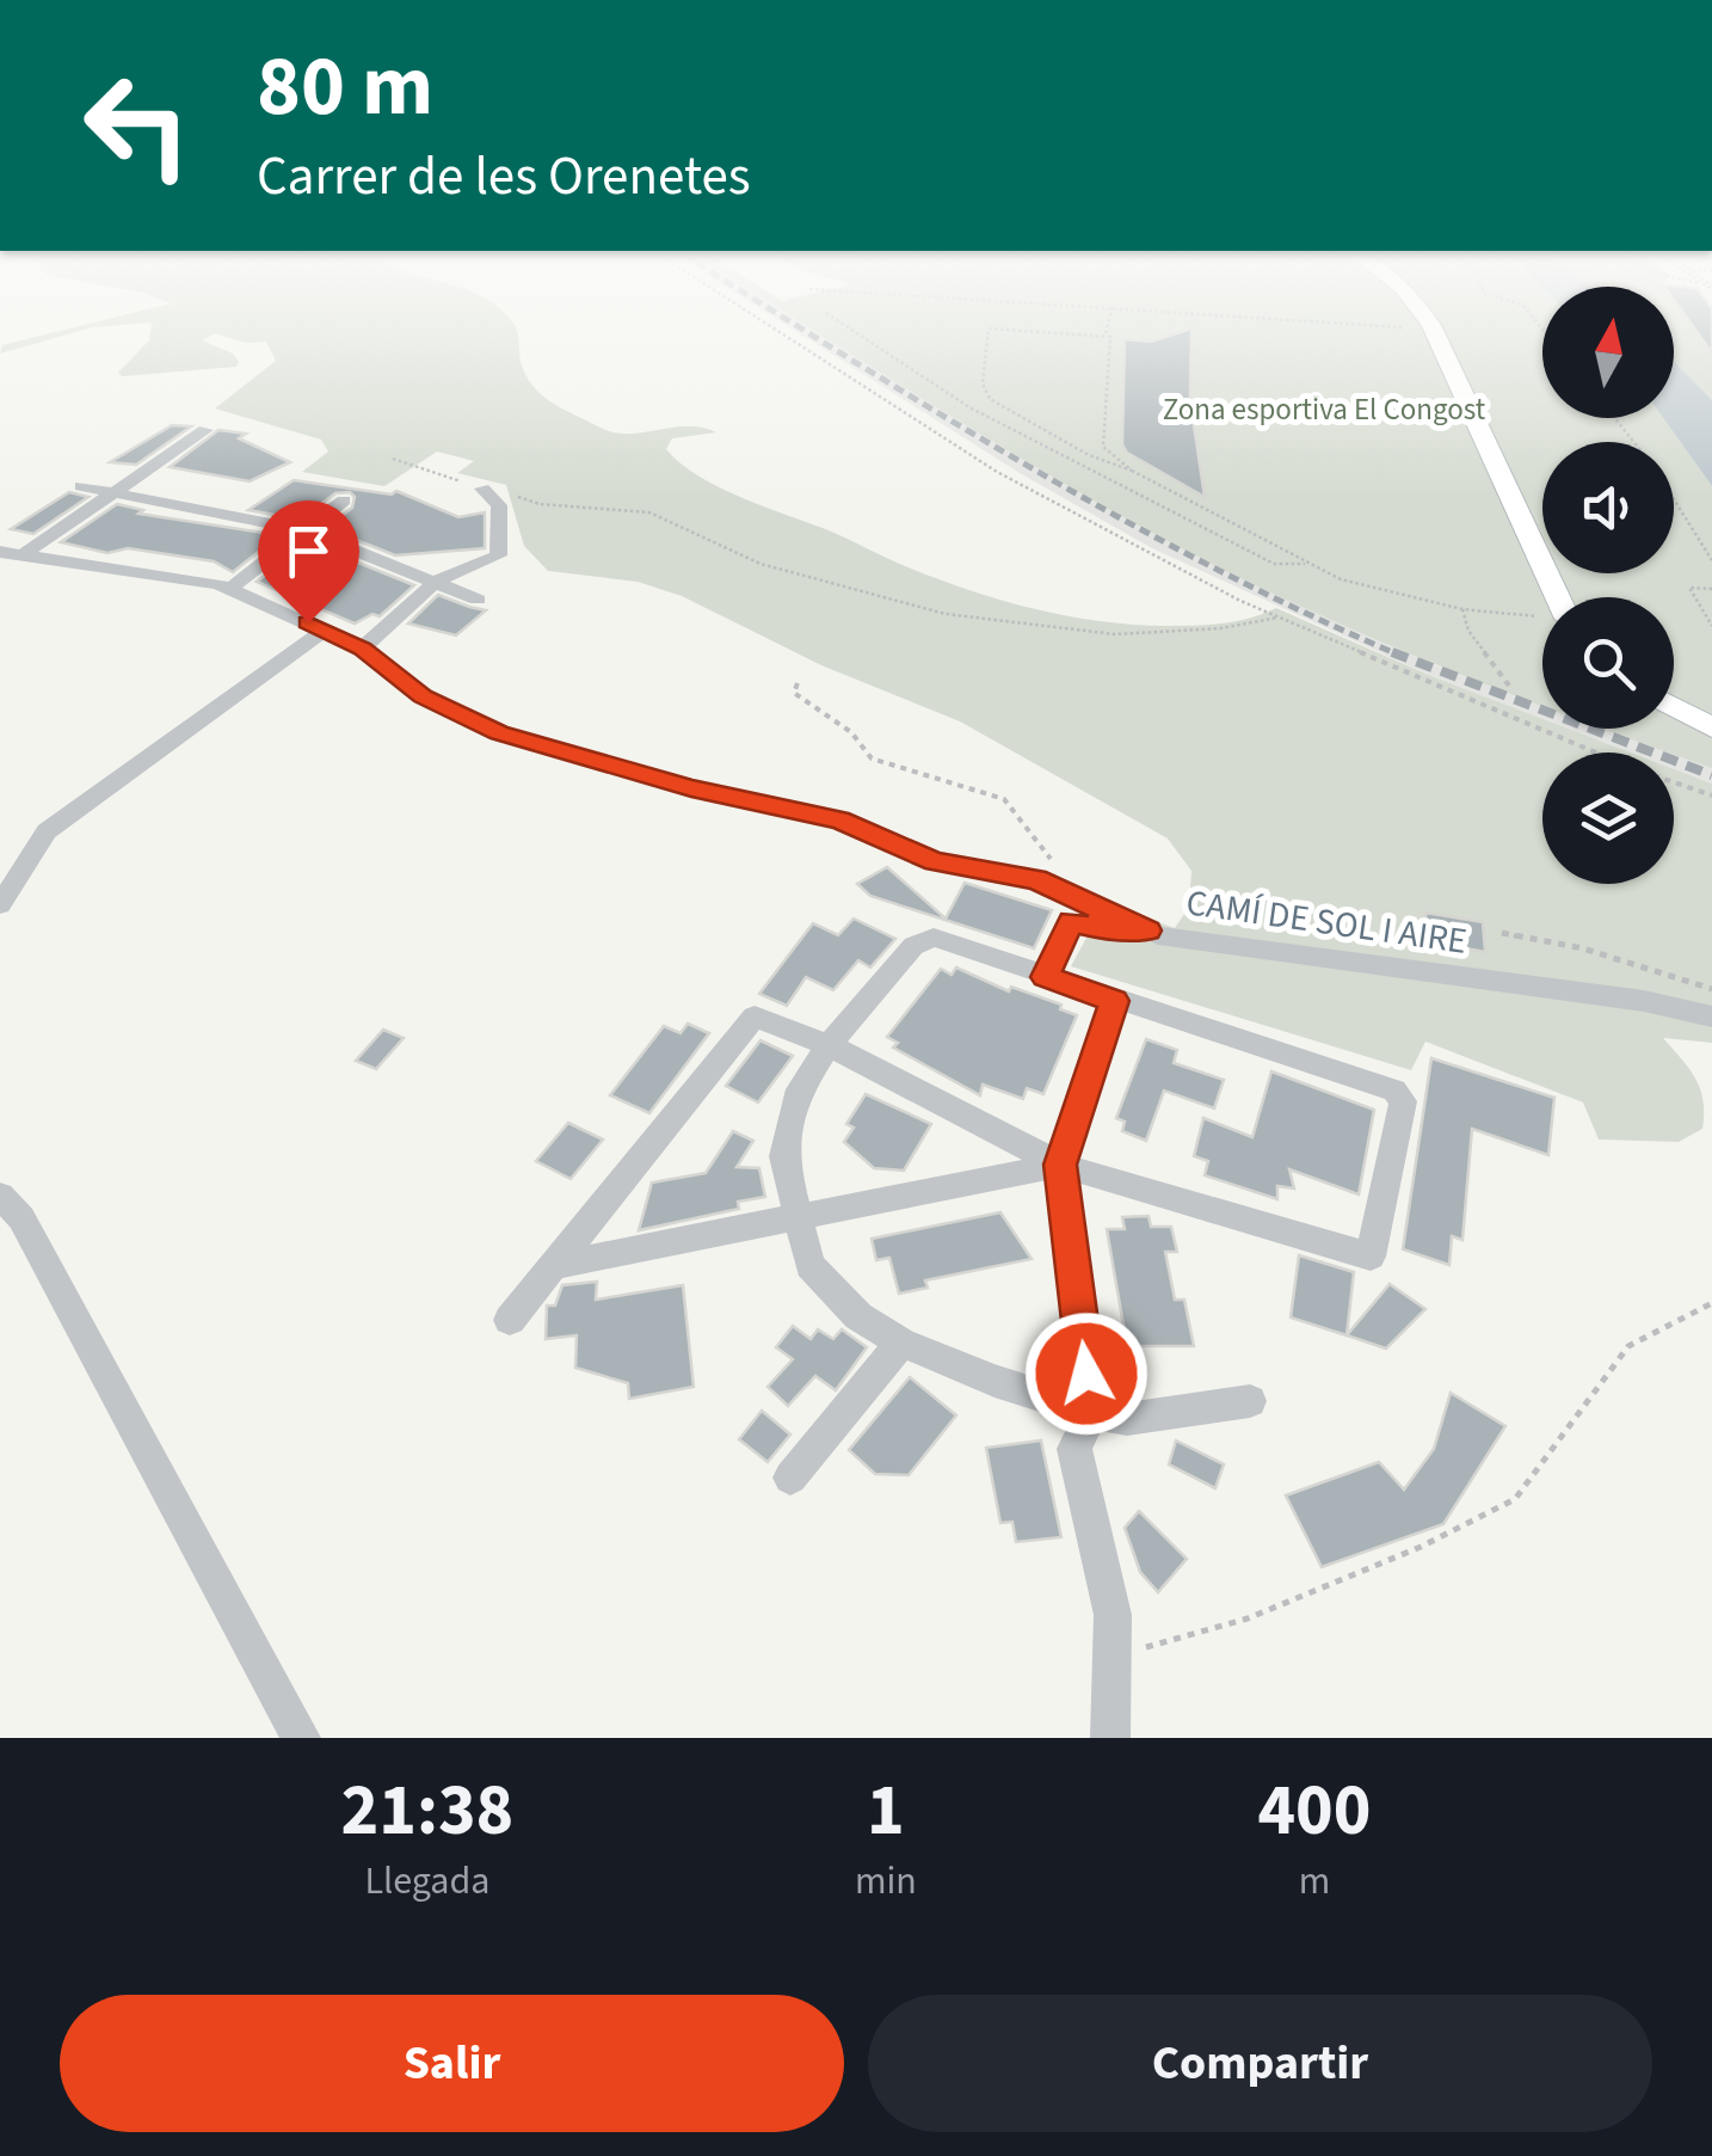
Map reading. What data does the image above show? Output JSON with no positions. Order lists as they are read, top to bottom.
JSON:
{
  "streets": {
    "street": ["CAMÍ DE SOL I AIRE"]
  },
  "parks": ["Zona esportiva El Congost"],
  "north": "top",
  "page": {
    "turn": ["80 m", "Carrer de les Orenetes"],
    "eta": [
      "21:38",
      "Llegada",
      "1",
      "min",
      "400",
      "m"
    ],
    "buttons": ["Salir", "Compartir"]
  }
}
